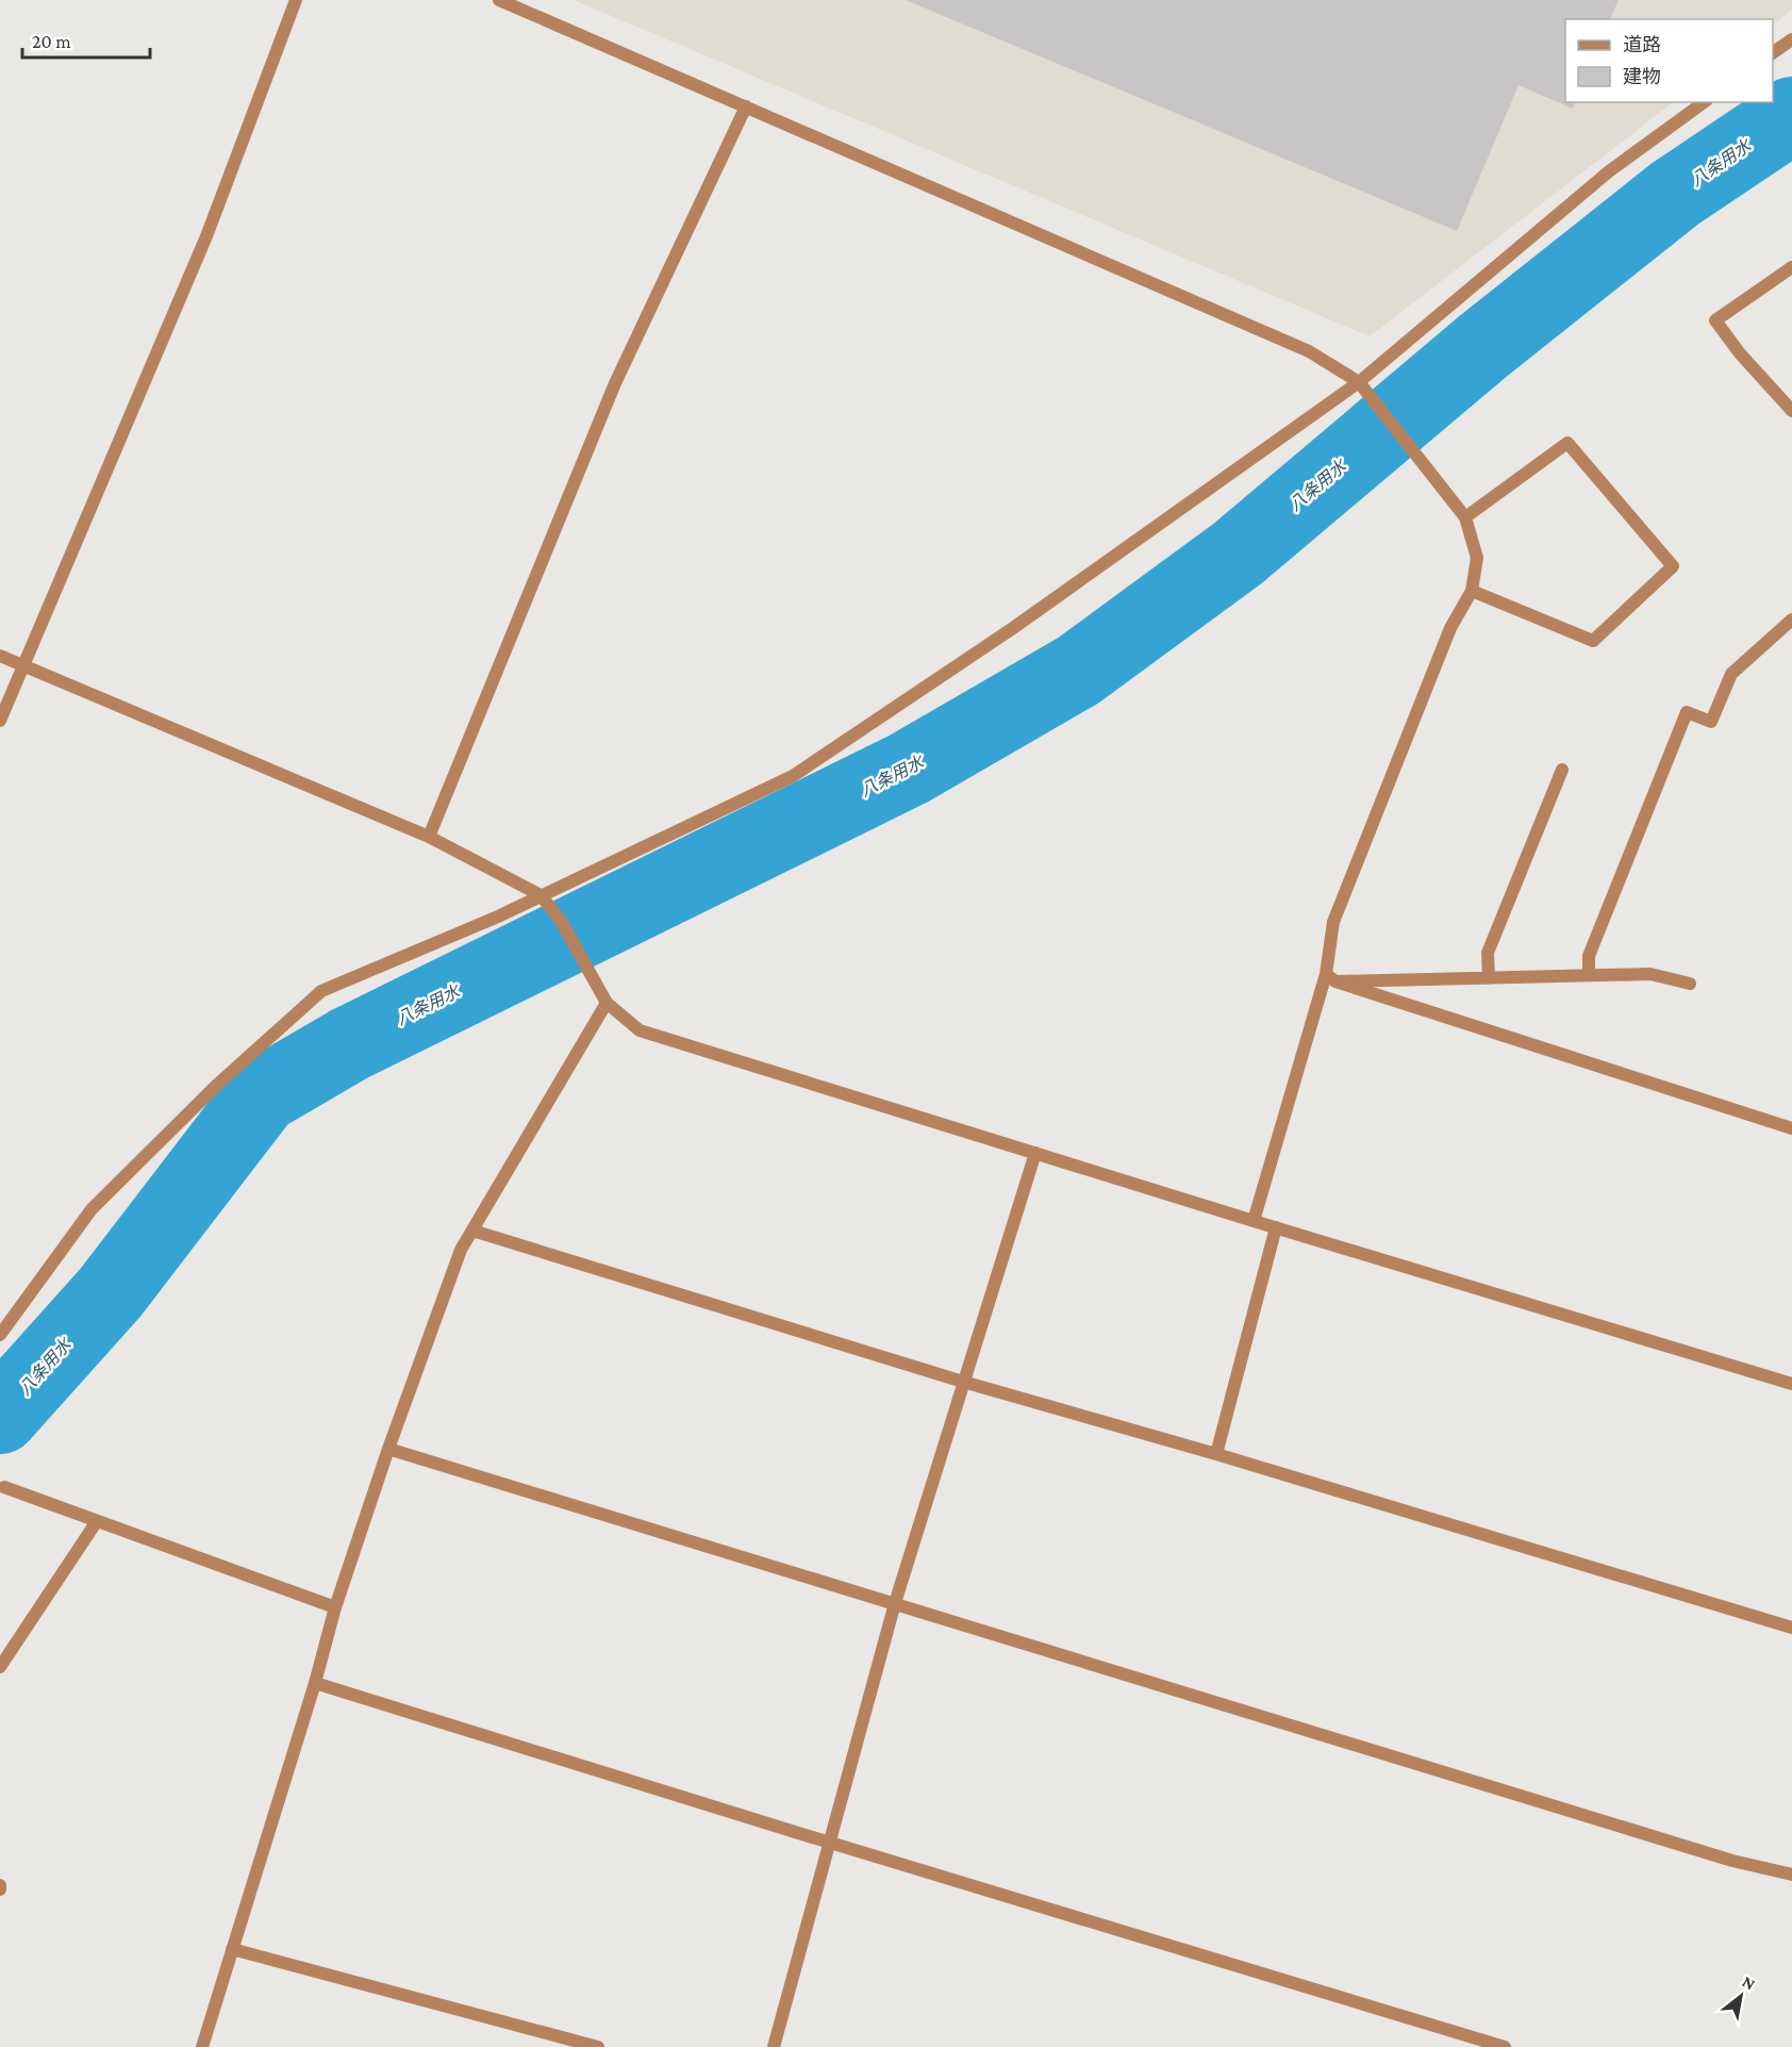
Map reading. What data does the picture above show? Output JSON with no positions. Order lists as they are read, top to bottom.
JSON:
{
  "water": ["八条用水"],
  "legend": ["道路", "建物"],
  "scale_bar": "20 m",
  "north": "top right"
}
